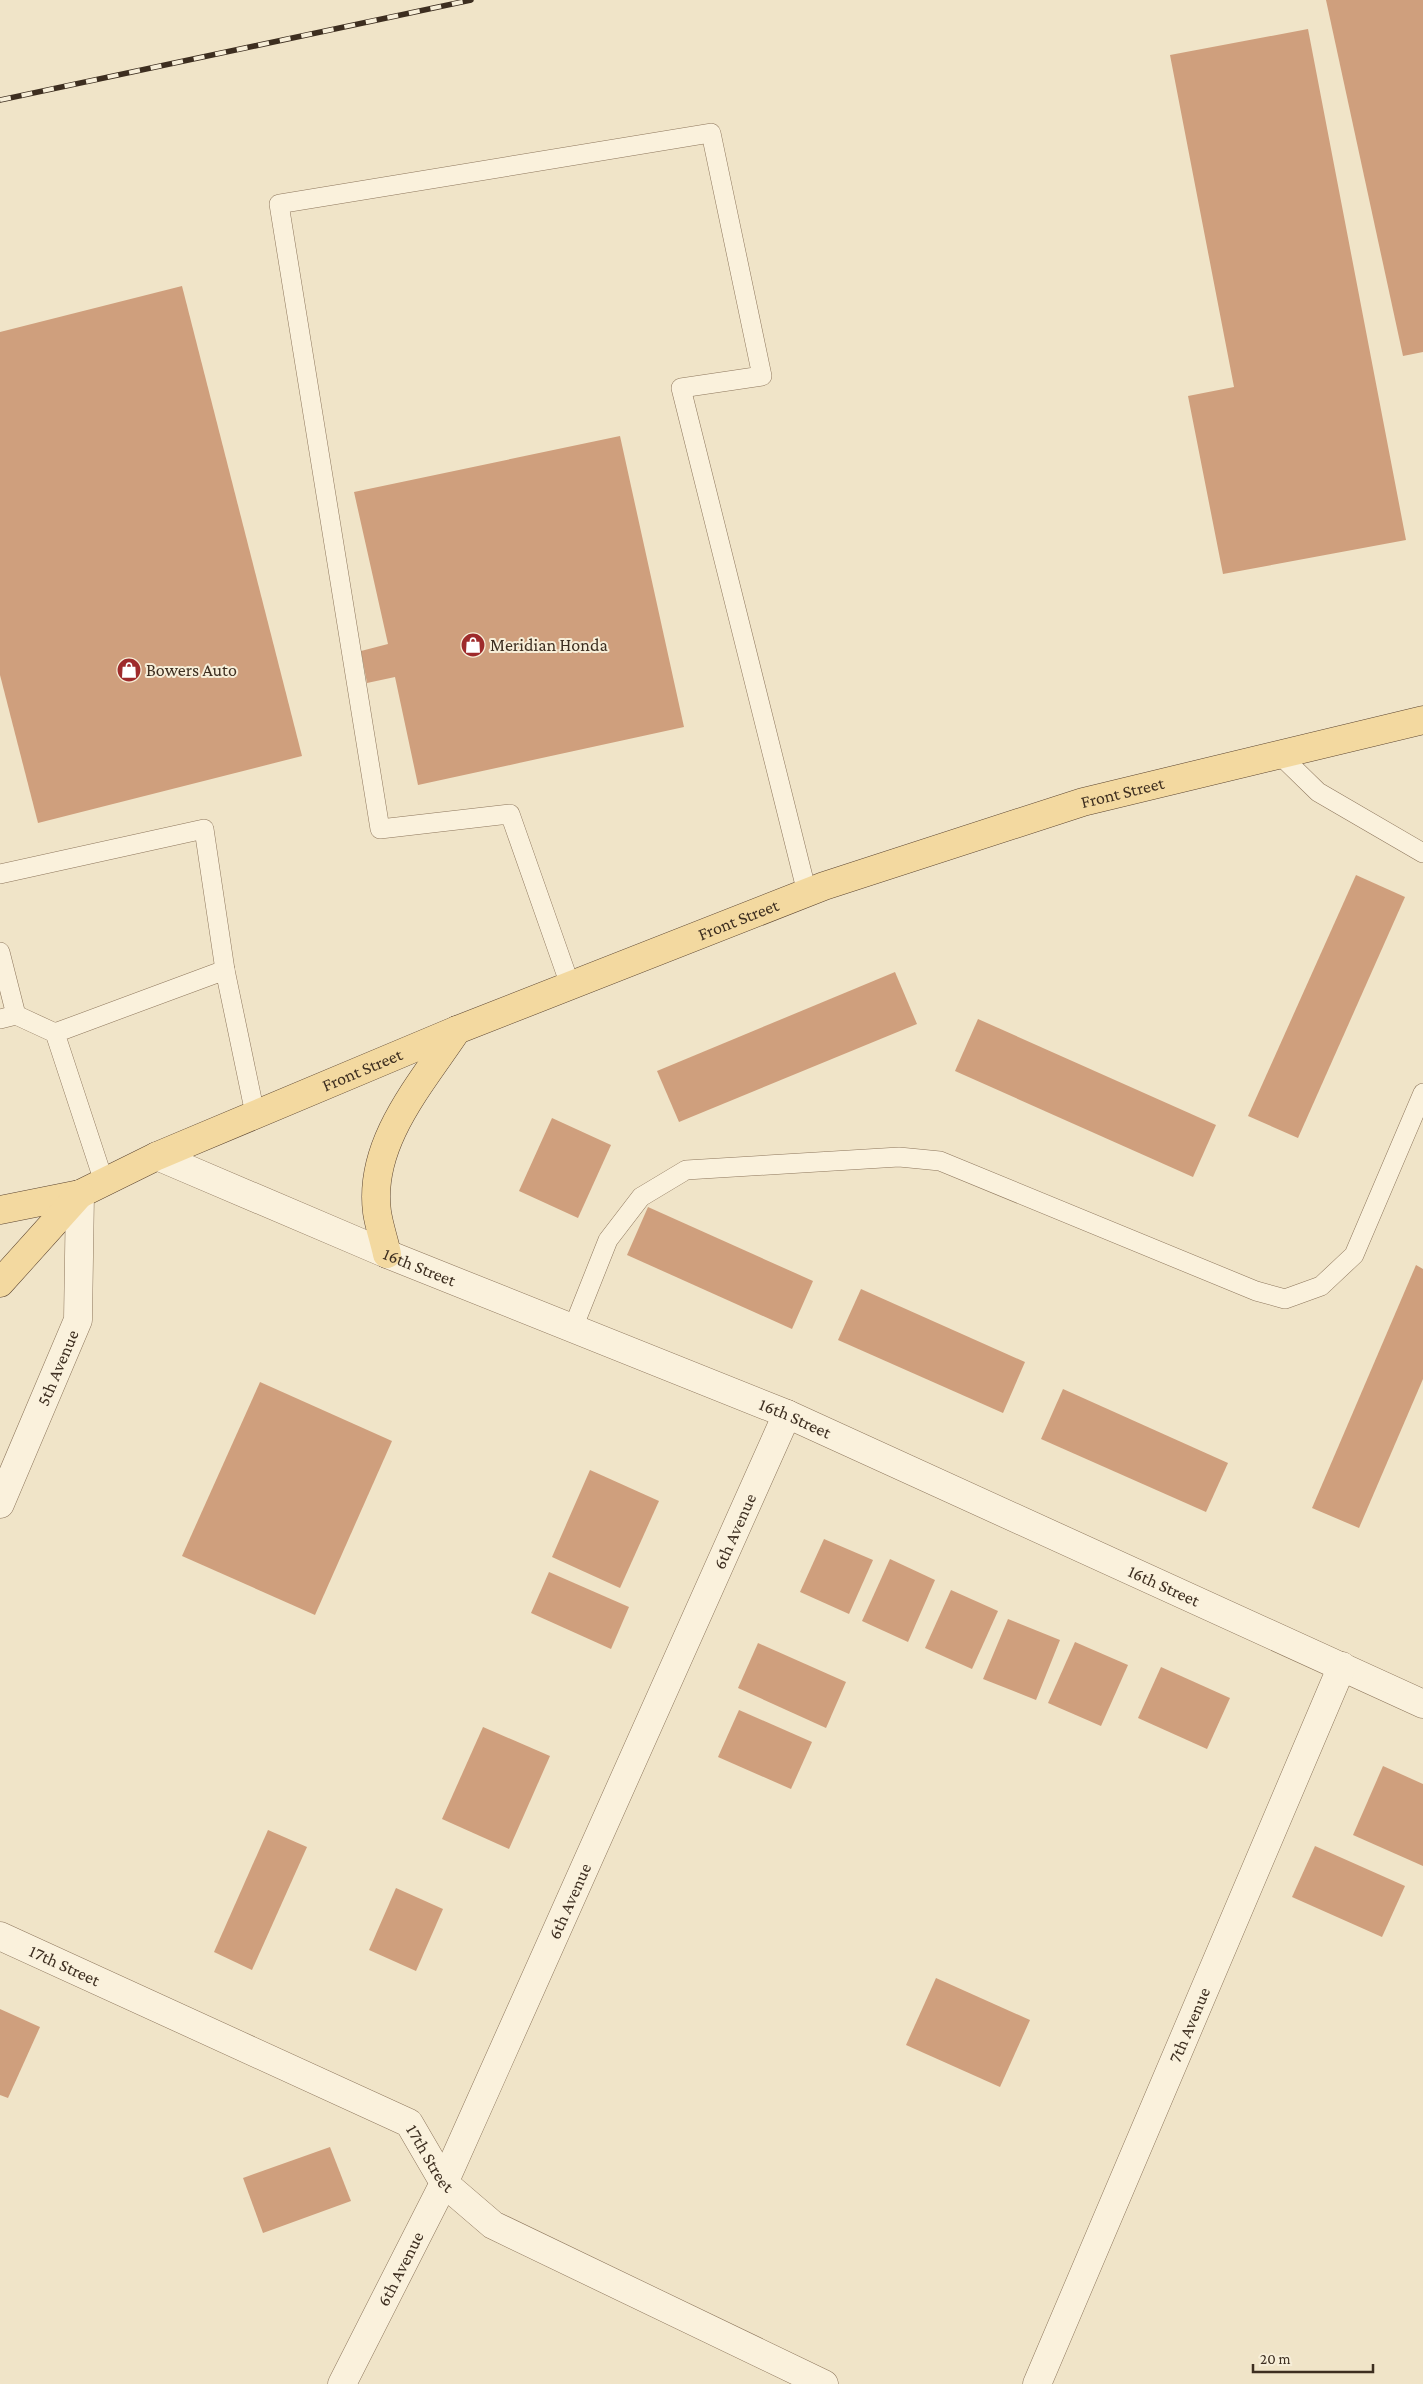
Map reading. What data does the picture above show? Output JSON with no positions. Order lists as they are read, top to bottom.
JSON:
{
  "streets": {
    "main road": ["Front Street"],
    "street": [
      "16th Street",
      "5th Avenue",
      "6th Avenue",
      "17th Street",
      "7th Avenue"
    ]
  },
  "crossings": [
    ["Front Street", "16th Street"],
    ["Front Street", "5th Avenue"],
    ["16th Street", "6th Avenue"],
    ["16th Street", "7th Avenue"],
    ["6th Avenue", "17th Street"]
  ],
  "places": {
    "shop": ["Meridian Honda", "Bowers Auto"]
  },
  "scale_bar": "20 m"
}
